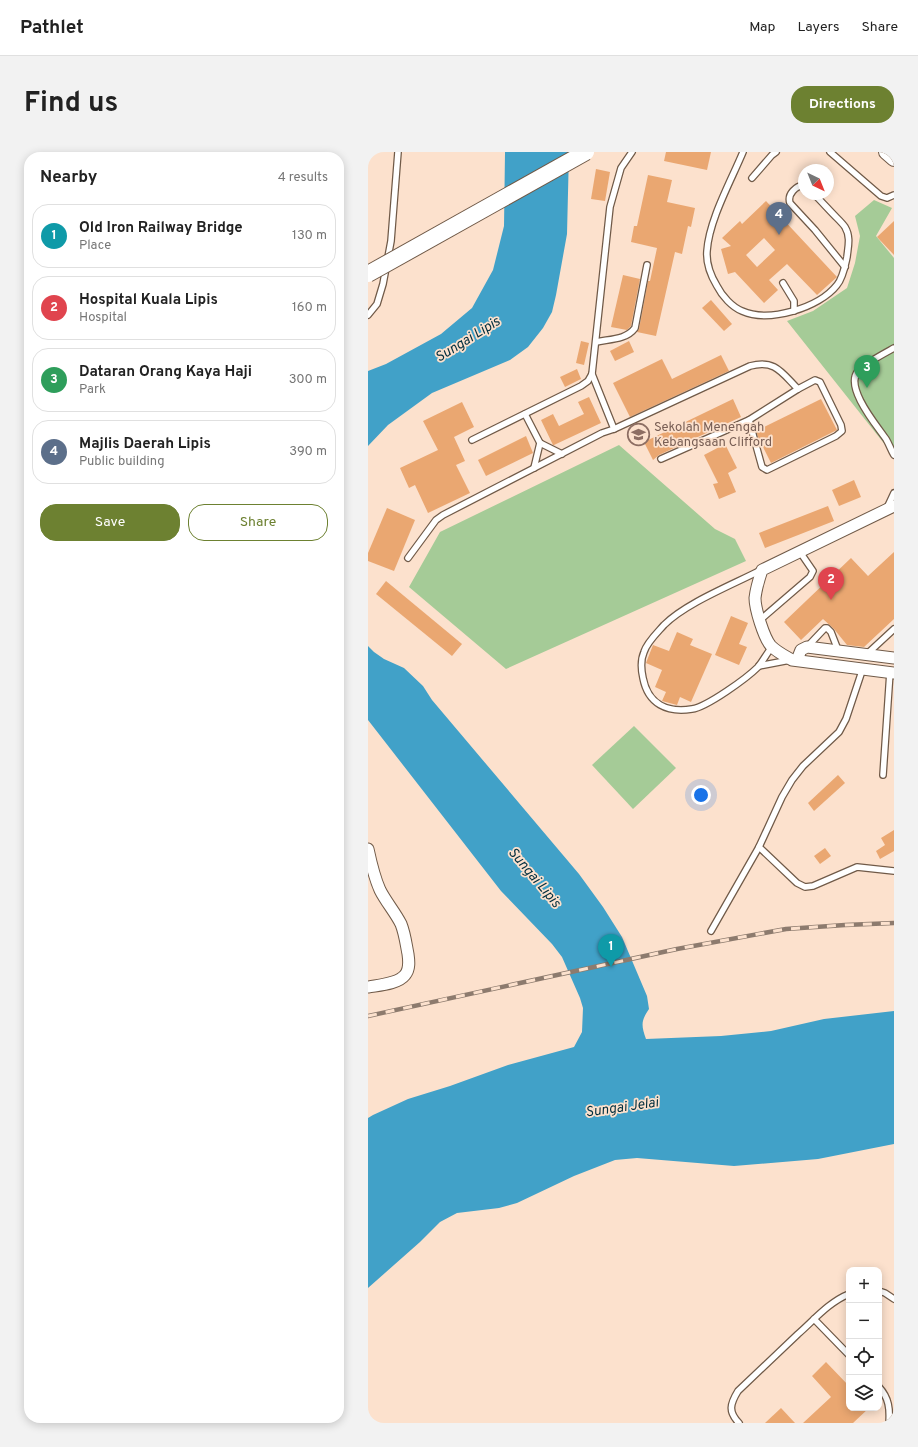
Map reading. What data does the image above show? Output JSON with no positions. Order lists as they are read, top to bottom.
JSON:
{
  "water": ["Sungai Lipis", "Sungai Jelai"],
  "places": {
    "school or university": ["Sekolah Menengah Kebangsaan Clifford"]
  },
  "north": "bottom right",
  "page": {
    "header": "Pathlet",
    "nav": ["Map", "Layers", "Share"],
    "title": "Find us",
    "buttons": [
      "Directions",
      ["Save", "Share"]
    ],
    "heading": ["Nearby", "4 results"],
    "pins": [
      "4",
      "3",
      "2",
      "1"
    ],
    "list": [
      {
        "mark": "1",
        "name": "Old Iron Railway Bridge",
        "note": "Place",
        "value": "130 m"
      },
      {
        "mark": "2",
        "name": "Hospital Kuala Lipis",
        "note": "Hospital",
        "value": "160 m"
      },
      {
        "mark": "3",
        "name": "Dataran Orang Kaya Haji",
        "note": "Park",
        "value": "300 m"
      },
      {
        "mark": "4",
        "name": "Majlis Daerah Lipis",
        "note": "Public building",
        "value": "390 m"
      }
    ],
    "map_buttons": ["+", "−"]
  }
}
